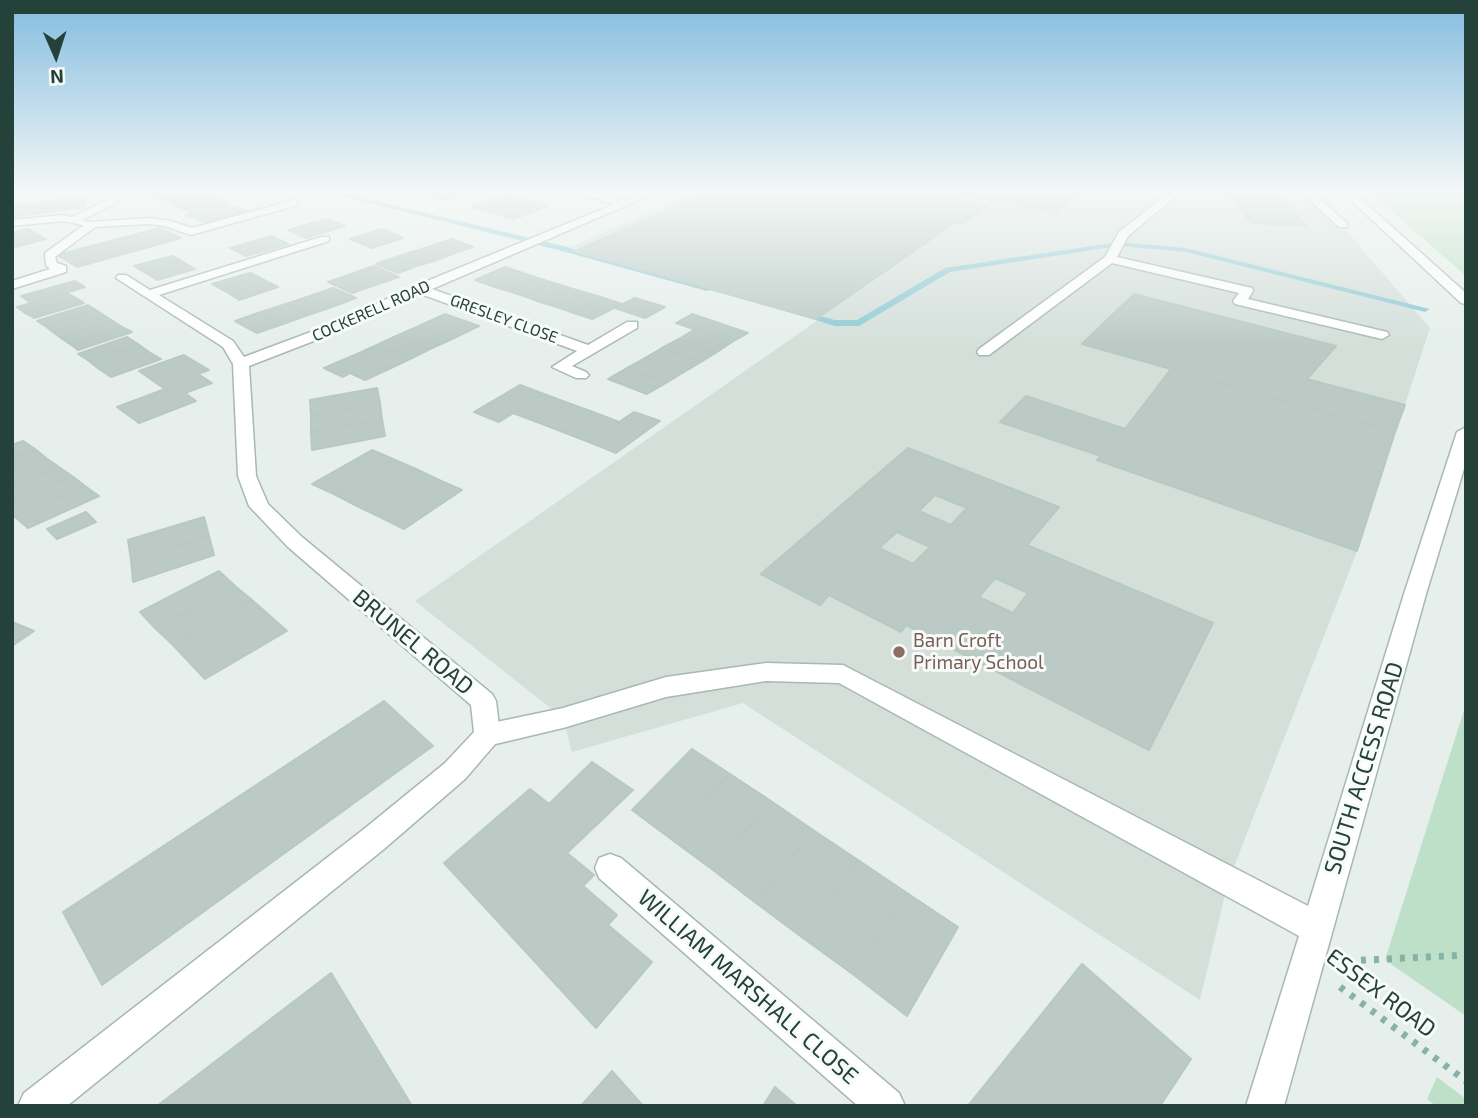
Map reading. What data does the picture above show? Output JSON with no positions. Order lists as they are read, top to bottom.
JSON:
{
  "streets": {
    "street": [
      "COCKERELL ROAD",
      "GRESLEY CLOSE",
      "BRUNEL ROAD",
      "SOUTH ACCESS ROAD",
      "WILLIAM MARSHALL CLOSE"
    ],
    "path": ["ESSEX ROAD"]
  },
  "crossings": [
    ["COCKERELL ROAD", "GRESLEY CLOSE"],
    ["COCKERELL ROAD", "BRUNEL ROAD"],
    ["SOUTH ACCESS ROAD", "ESSEX ROAD"]
  ],
  "places": ["Barn Croft Primary School"],
  "north": "bottom"
}
